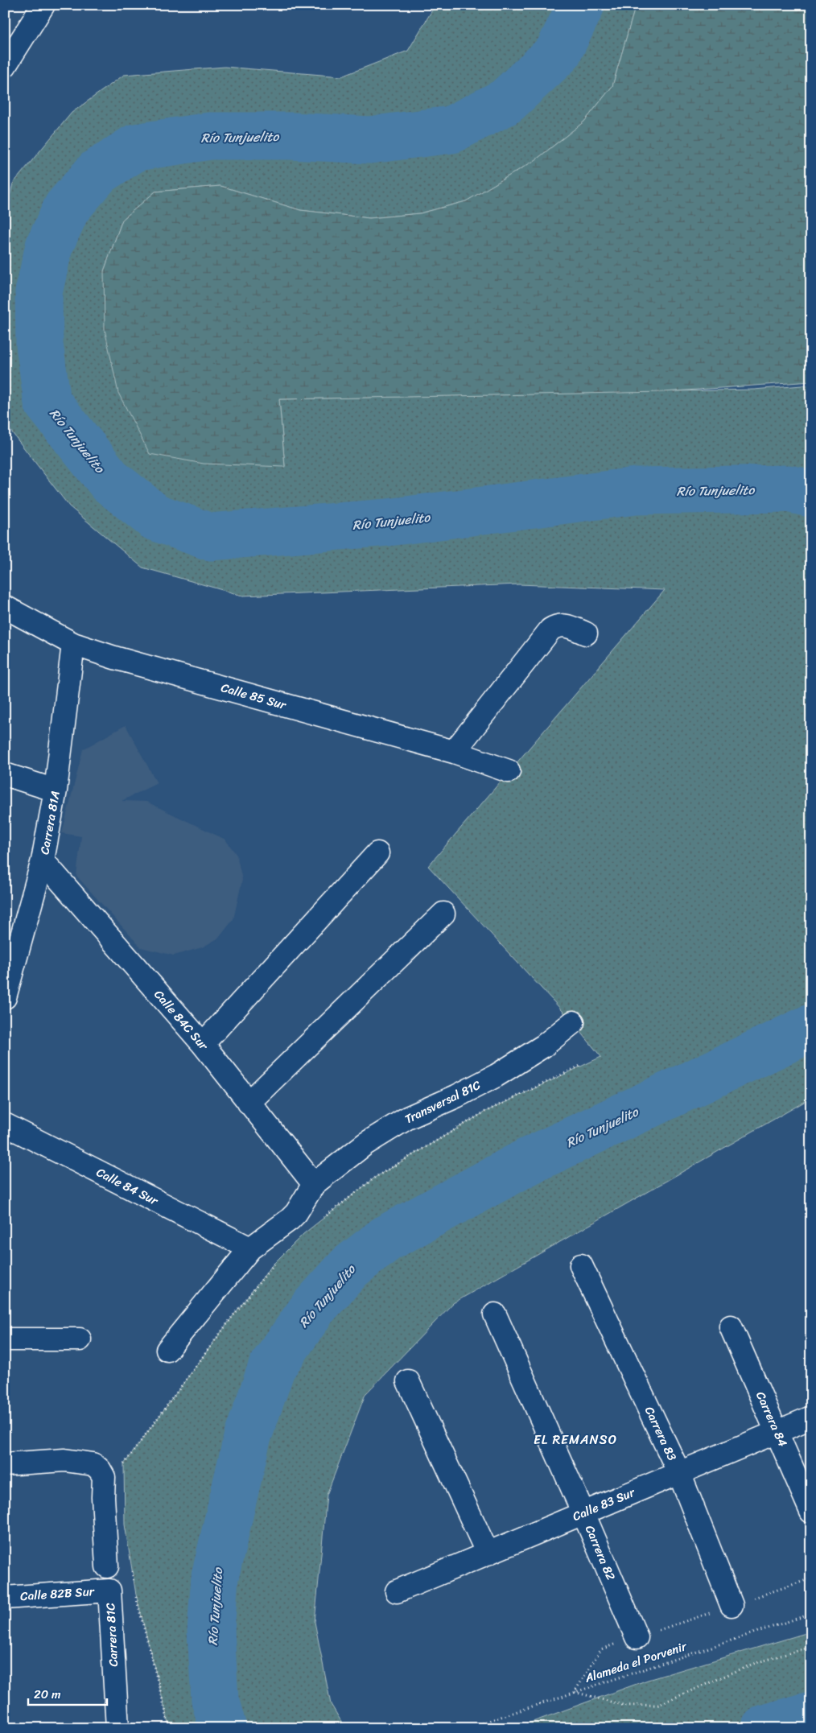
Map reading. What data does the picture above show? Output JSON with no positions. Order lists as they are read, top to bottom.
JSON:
{
  "streets": {
    "street": [
      "Calle 85 Sur",
      "Carrera 81A",
      "Calle 84C Sur",
      "Transversal 81C",
      "Calle 84 Sur",
      "Carrera 84",
      "Carrera 83",
      "Calle 83 Sur",
      "Carrera 82",
      "Calle 82B Sur",
      "Carrera 81C"
    ],
    "path": ["Alameda el Porvenir"]
  },
  "crossings": [
    ["Calle 85 Sur", "Carrera 81A"],
    ["Carrera 81A", "Calle 84C Sur"],
    ["Calle 84C Sur", "Transversal 81C"],
    ["Carrera 84", "Calle 83 Sur"],
    ["Carrera 83", "Calle 83 Sur"],
    ["Calle 83 Sur", "Carrera 82"],
    ["Calle 82B Sur", "Carrera 81C"]
  ],
  "districts": ["EL REMANSO"],
  "water": ["Río Tunjuelito"],
  "scale_bar": "20 m"
}
